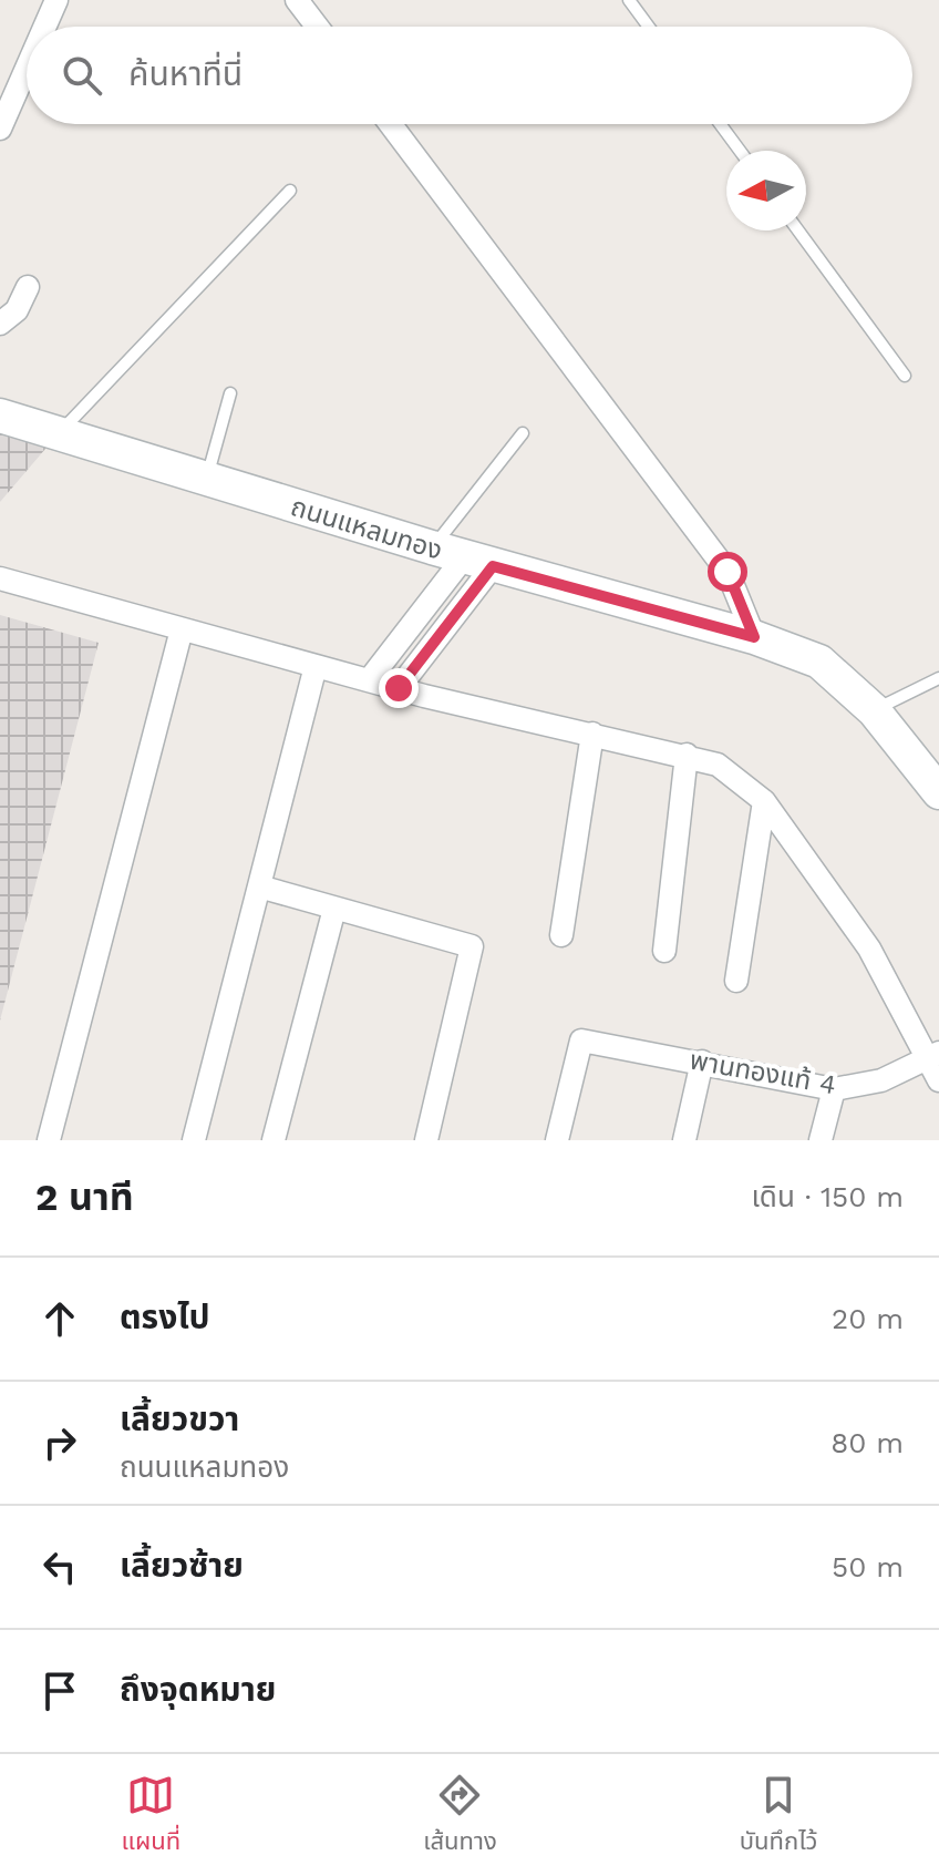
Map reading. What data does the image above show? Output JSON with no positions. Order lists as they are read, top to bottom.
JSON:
{
  "streets": {
    "main road": ["ถนนแหลมทอง"],
    "street": ["พานทองแท้ 4"]
  },
  "north": "left",
  "page": {
    "search": "ค้นหาที่นี่",
    "heading": ["2 นาที", "เดิน · 150 m"],
    "list": [
      ["ตรงไป", "20 m"],
      ["เลี้ยวขวา", "ถนนแหลมทอง", "80 m"],
      ["เลี้ยวซ้าย", "50 m"],
      "ถึงจุดหมาย"
    ],
    "nav": ["แผนที่", "เส้นทาง", "บันทึกไว้"]
  }
}
